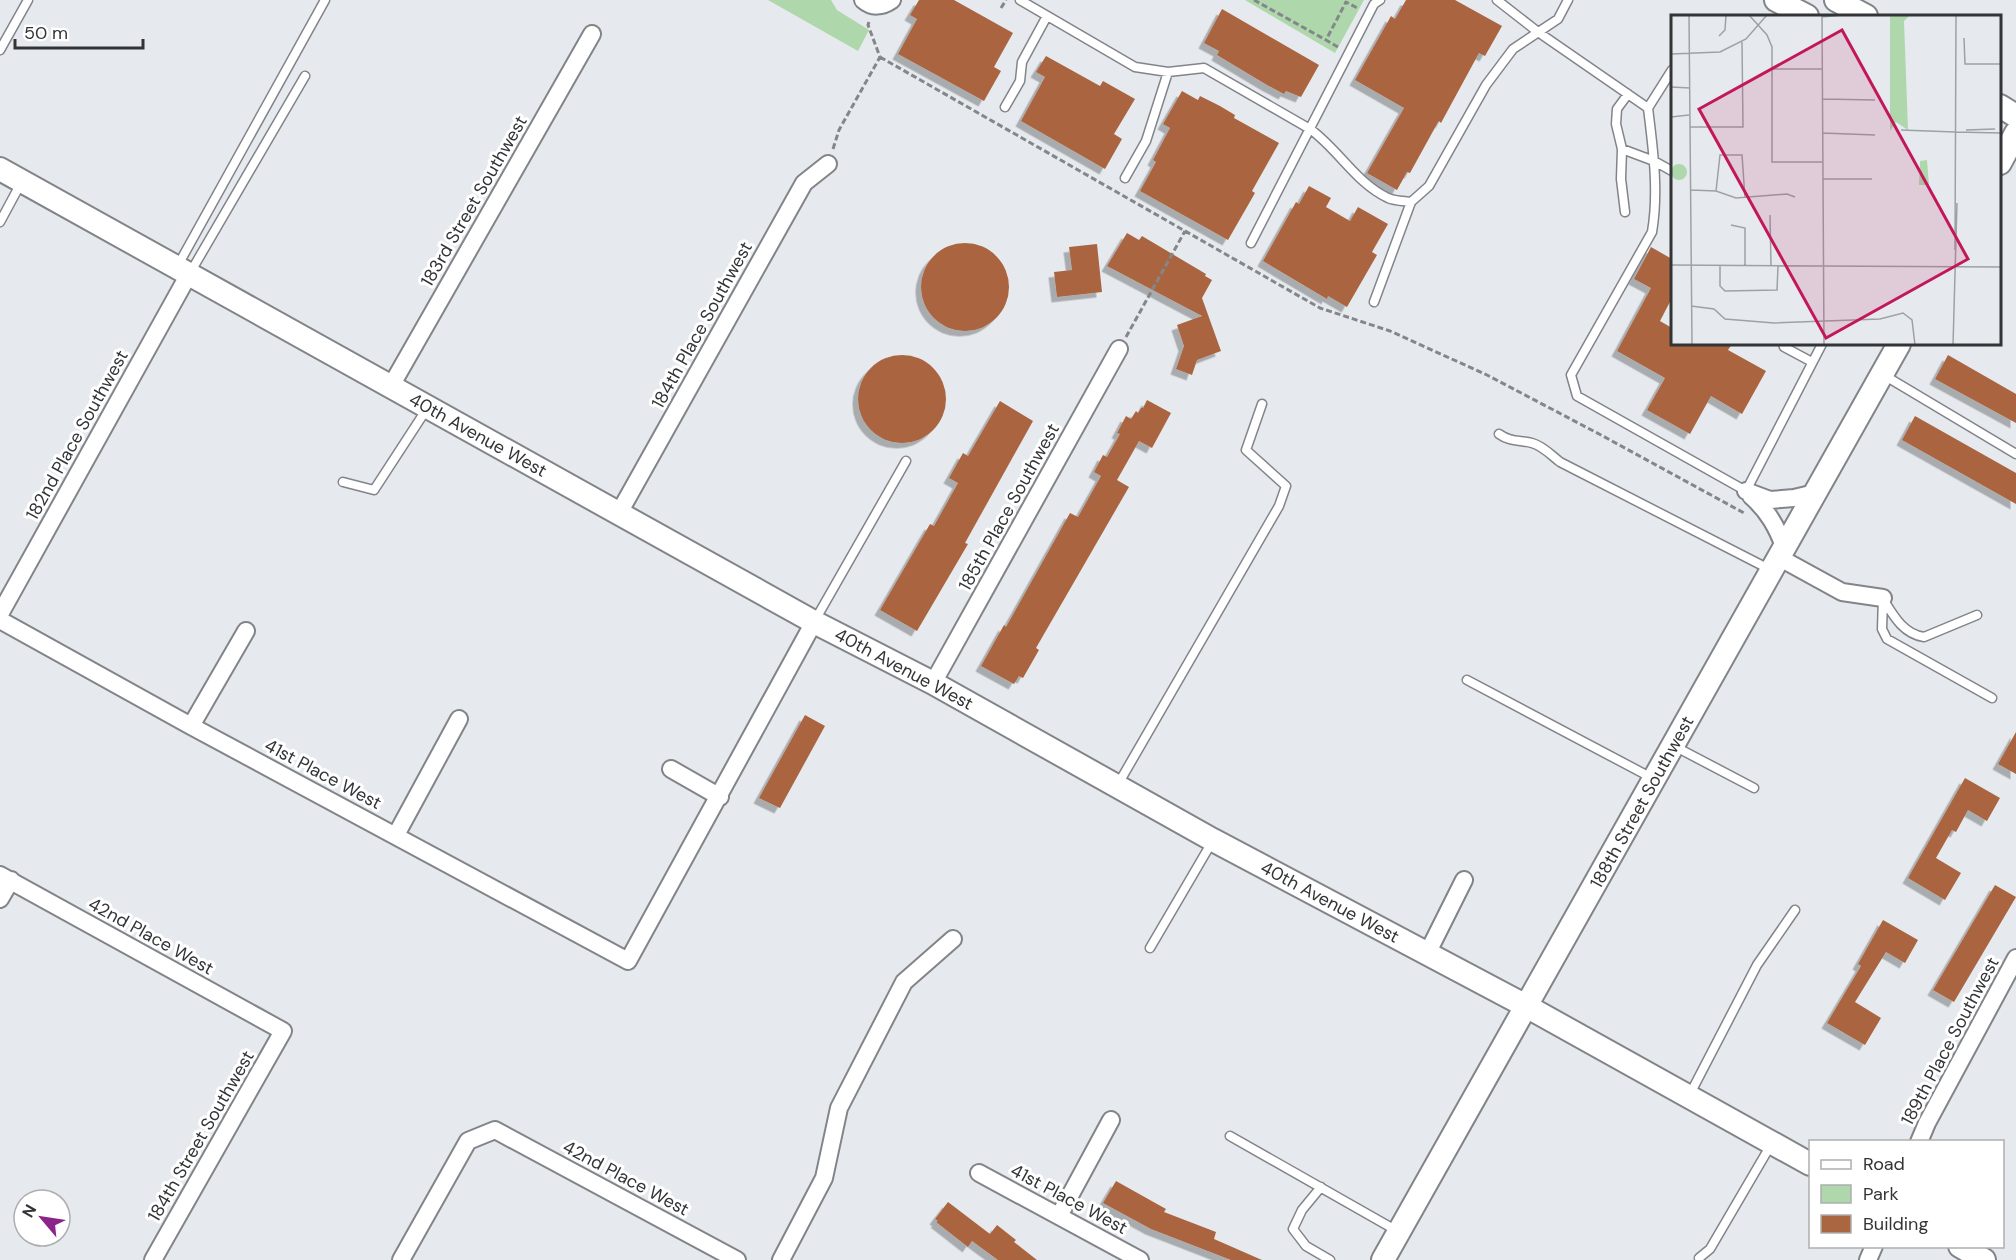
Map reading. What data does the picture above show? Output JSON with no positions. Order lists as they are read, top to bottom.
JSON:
{
  "streets": {
    "street": [
      "183rd Street Southwest",
      "184th Place Southwest",
      "182nd Place Southwest",
      "40th Avenue West",
      "185th Place Southwest",
      "41st Place West",
      "188th Street Southwest",
      "42nd Place West",
      "189th Place Southwest",
      "184th Street Southwest"
    ]
  },
  "crossings": [
    ["183rd Street Southwest", "40th Avenue West"],
    ["184th Place Southwest", "40th Avenue West"],
    ["182nd Place Southwest", "40th Avenue West"],
    ["40th Avenue West", "185th Place Southwest"],
    ["40th Avenue West", "188th Street Southwest"],
    ["42nd Place West", "184th Street Southwest"]
  ],
  "legend": ["Road", "Park", "Building"],
  "scale_bar": "50 m",
  "north": "top left"
}
